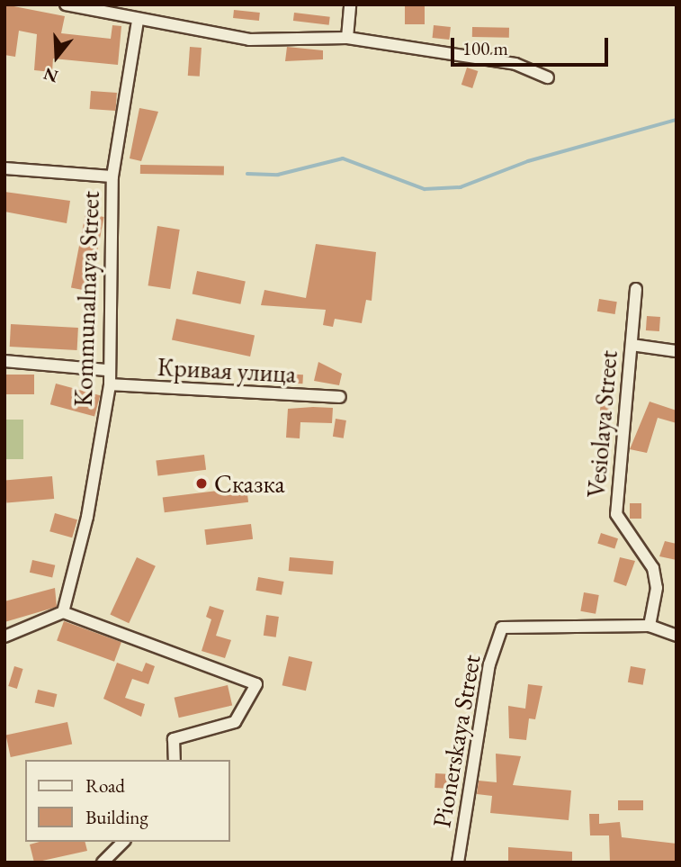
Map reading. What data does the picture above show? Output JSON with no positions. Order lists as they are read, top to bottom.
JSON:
{
  "streets": {
    "street": [
      "Kommunalnaya Street",
      "Кривая улица",
      "Vesiolaya Street",
      "Pionerskaya Street"
    ]
  },
  "crossings": [
    ["Kommunalnaya Street", "Кривая улица"],
    ["Vesiolaya Street", "Pionerskaya Street"]
  ],
  "places": ["Сказка"],
  "legend": ["Road", "Building"],
  "scale_bar": "100 m",
  "north": "bottom"
}
